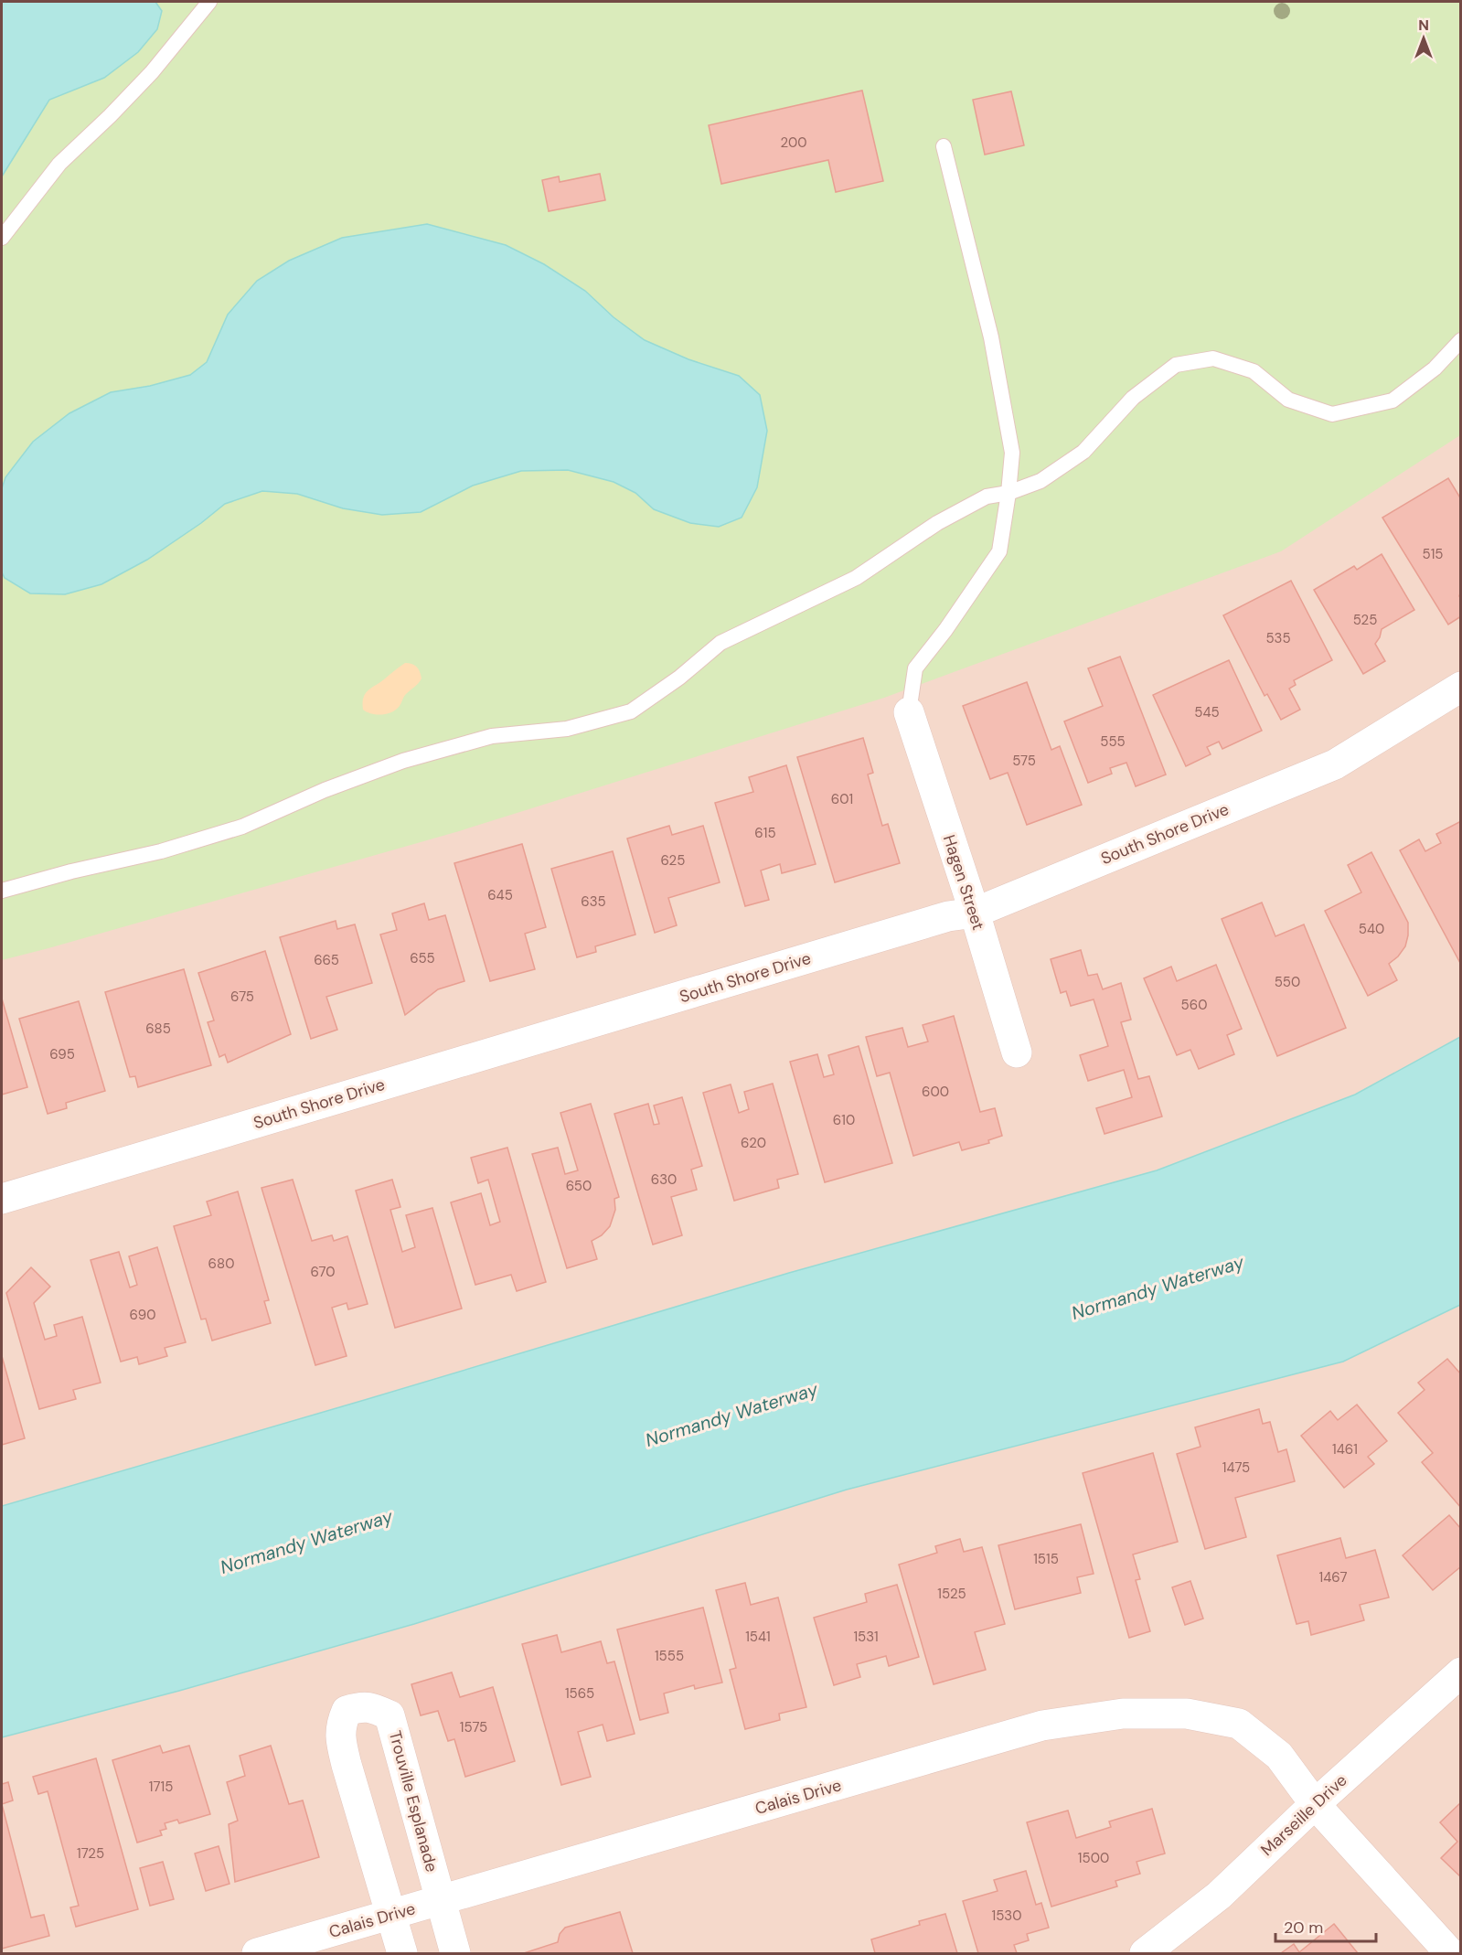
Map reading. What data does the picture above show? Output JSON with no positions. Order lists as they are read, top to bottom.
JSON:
{
  "streets": {
    "street": [
      "South Shore Drive",
      "Hagen Street",
      "Calais Drive",
      "Trouville Esplanade",
      "Marseille Drive"
    ]
  },
  "crossings": [
    ["South Shore Drive", "Hagen Street"],
    ["Calais Drive", "Trouville Esplanade"],
    ["Calais Drive", "Marseille Drive"]
  ],
  "water": ["Normandy Waterway"],
  "house_numbers": [
    "200",
    "515",
    "525",
    "535",
    "545",
    "555",
    "575",
    "601",
    "615",
    "625",
    "645",
    "635",
    "540",
    "655",
    "665",
    "550",
    "675",
    "560",
    "685",
    "695",
    "600",
    "610",
    "620",
    "630",
    "650",
    "680",
    "670",
    "690",
    "1461",
    "1475",
    "1515",
    "1467",
    "1525",
    "1541",
    "1531",
    "1555",
    "1565",
    "1575",
    "1715",
    "1725",
    "1500",
    "1530"
  ],
  "scale_bar": "20 m",
  "north": "top"
}
